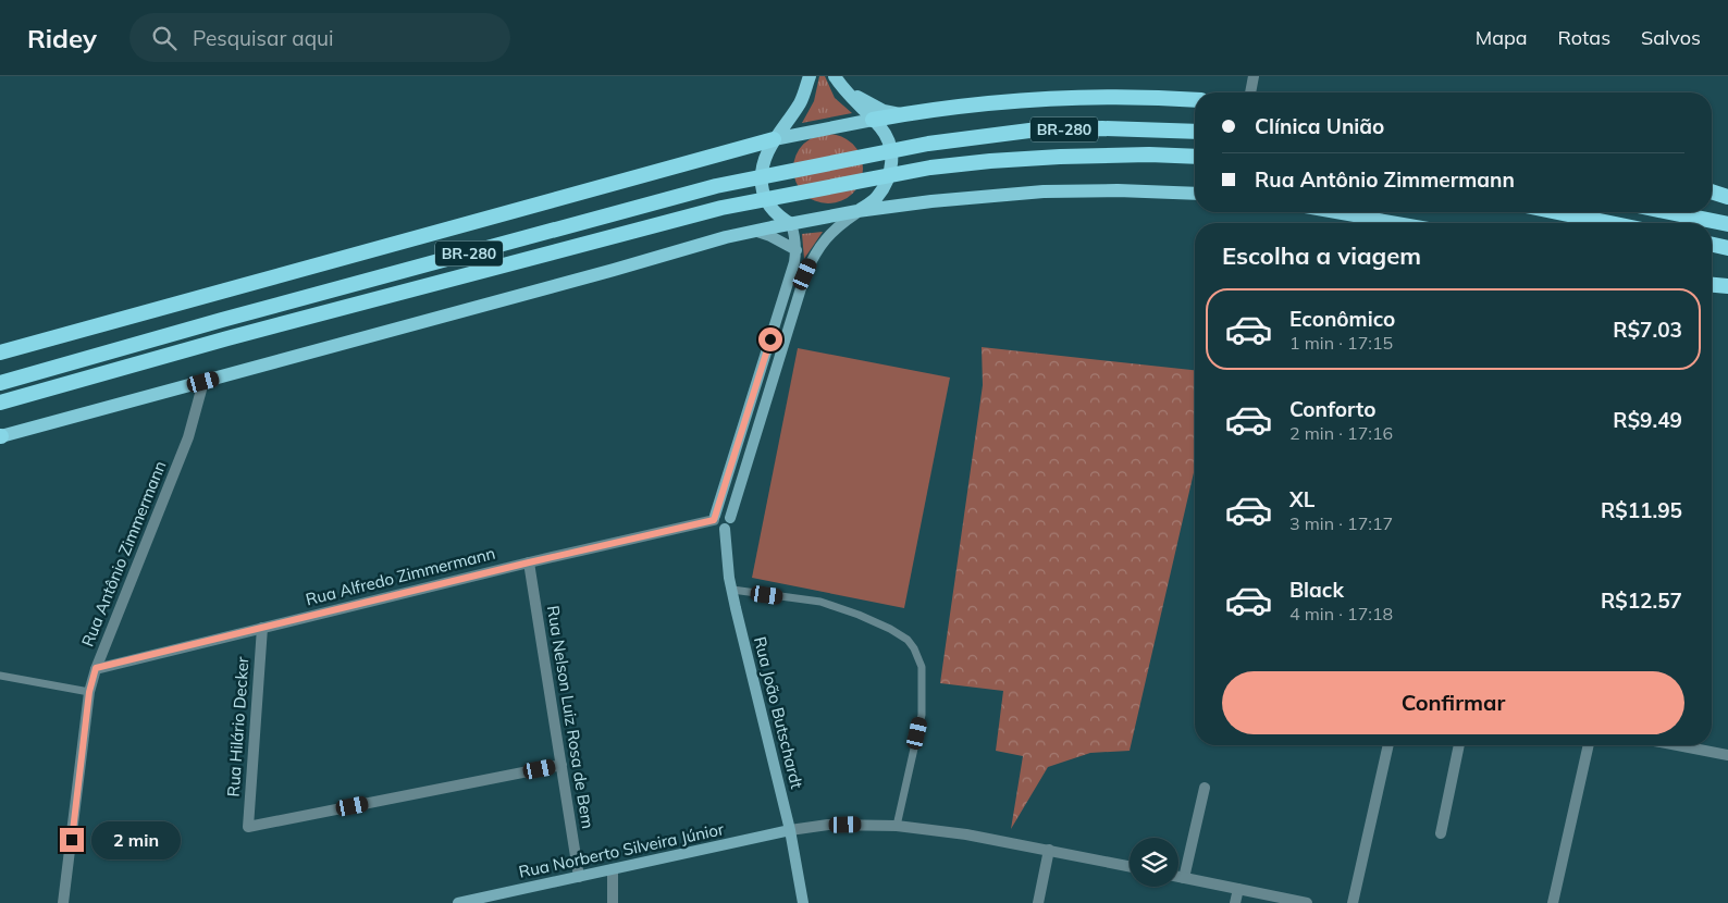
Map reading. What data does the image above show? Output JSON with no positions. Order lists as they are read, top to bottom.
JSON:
{
  "streets": {
    "highway": ["BR-280"],
    "main road": ["Rua João Butschardt", "Rua Norberto Silveira Júnior"],
    "street": [
      "Rua Antônio Zimmermann",
      "Rua Alfredo Zimmermann",
      "Rua Nelson Luiz Rosa de Bem",
      "Rua Hilário Decker"
    ]
  },
  "crossings": [
    ["Rua Antônio Zimmermann", "Rua Alfredo Zimmermann"],
    ["Rua Alfredo Zimmermann", "Rua João Butschardt"],
    ["Rua Alfredo Zimmermann", "Rua Nelson Luiz Rosa de Bem"],
    ["Rua Alfredo Zimmermann", "Rua Hilário Decker"],
    ["Rua João Butschardt", "Rua Norberto Silveira Júnior"],
    ["Rua Nelson Luiz Rosa de Bem", "Rua Hilário Decker"],
    ["Rua Nelson Luiz Rosa de Bem", "Rua Norberto Silveira Júnior"]
  ],
  "page": {
    "header": "Ridey",
    "search": "Pesquisar aqui",
    "nav": ["Mapa", "Rotas", "Salvos"],
    "banner": ["Clínica União", "Rua Antônio Zimmermann"],
    "heading": "Escolha a viagem",
    "list": [
      {
        "name": "Econômico",
        "note": "1 min · 17:15",
        "value": "R$7.03"
      },
      {
        "name": "Conforto",
        "note": "2 min · 17:16",
        "value": "R$9.49"
      },
      {
        "name": "XL",
        "note": "3 min · 17:17",
        "value": "R$11.95"
      },
      {
        "name": "Black",
        "note": "4 min · 17:18",
        "value": "R$12.57"
      }
    ],
    "buttons": "Confirmar",
    "bubble": "2 min"
  }
}
